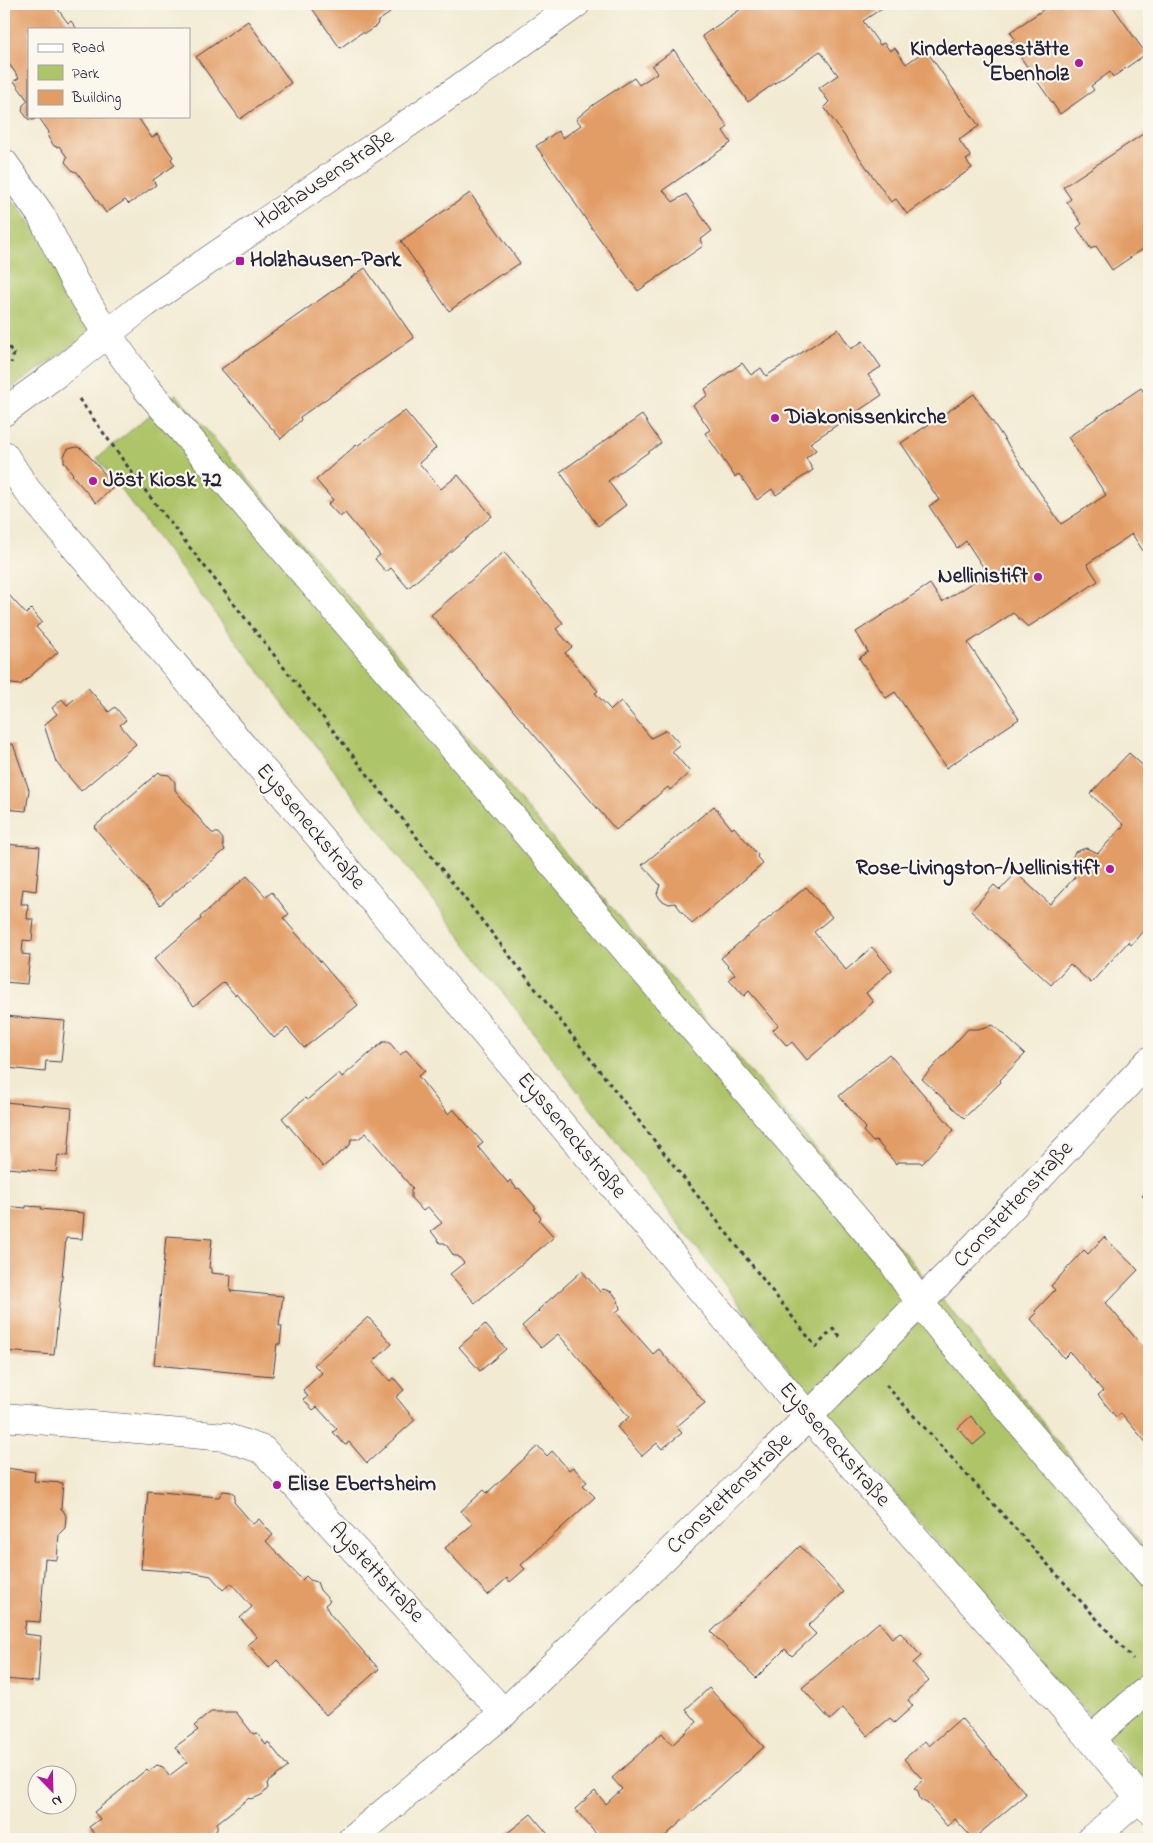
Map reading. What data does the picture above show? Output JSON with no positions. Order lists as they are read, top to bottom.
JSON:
{
  "streets": {
    "street": [
      "Holzhausenstraße",
      "Eysseneckstraße",
      "Cronstettenstraße",
      "Aystettstraße"
    ]
  },
  "crossings": [
    ["Eysseneckstraße", "Cronstettenstraße"],
    ["Cronstettenstraße", "Aystettstraße"]
  ],
  "places": {
    "other": [
      "Kindertagesstätte Ebenholz",
      "Diakonissenkirche",
      "Jöst Kiosk 72",
      "Nellinistift",
      "Rose-Livingston-/Nellinistift",
      "Elise Ebertsheim"
    ],
    "transit": ["Holzhausen-Park"]
  },
  "legend": ["Road", "Park", "Building"],
  "north": "bottom right"
}
